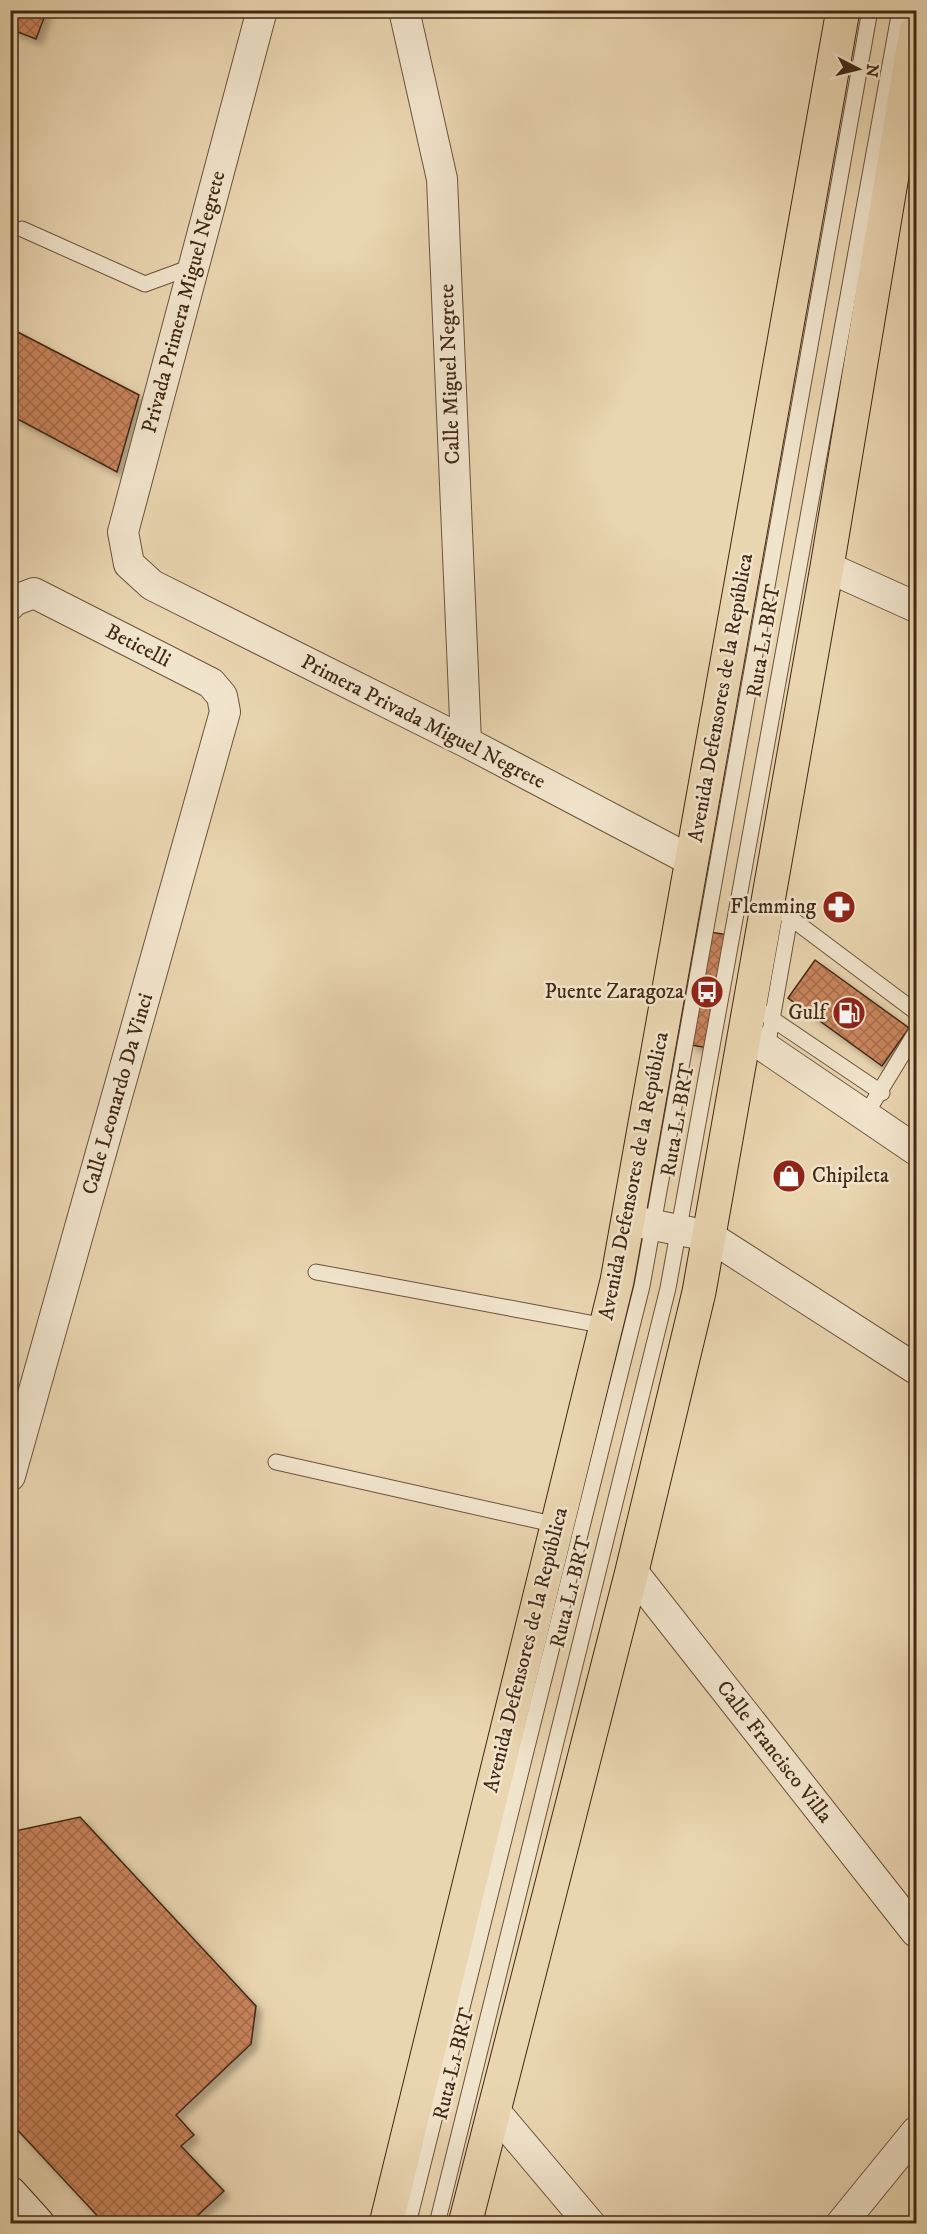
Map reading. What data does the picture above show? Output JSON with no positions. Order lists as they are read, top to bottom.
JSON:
{
  "streets": {
    "main road": ["Avenida Defensores de la República"],
    "street": [
      "Privada Primera Miguel Negrete",
      "Calle Miguel Negrete",
      "Beticelli",
      "Primera Privada Miguel Negrete",
      "Calle Leonardo Da Vinci",
      "Calle Francisco Villa"
    ],
    "lane": ["Ruta L1 BRT"]
  },
  "crossings": [
    ["Privada Primera Miguel Negrete", "Primera Privada Miguel Negrete"],
    ["Calle Miguel Negrete", "Primera Privada Miguel Negrete"],
    ["Ruta L1 BRT", "Avenida Defensores de la República"],
    ["Beticelli", "Calle Leonardo Da Vinci"],
    ["Avenida Defensores de la República", "Primera Privada Miguel Negrete"],
    ["Avenida Defensores de la República", "Calle Francisco Villa"]
  ],
  "places": {
    "pharmacy": ["Flemming"],
    "bus stop": ["Puente Zaragoza"],
    "fuel station": ["Gulf"],
    "shop": ["Chipileta"]
  },
  "north": "right"
}
